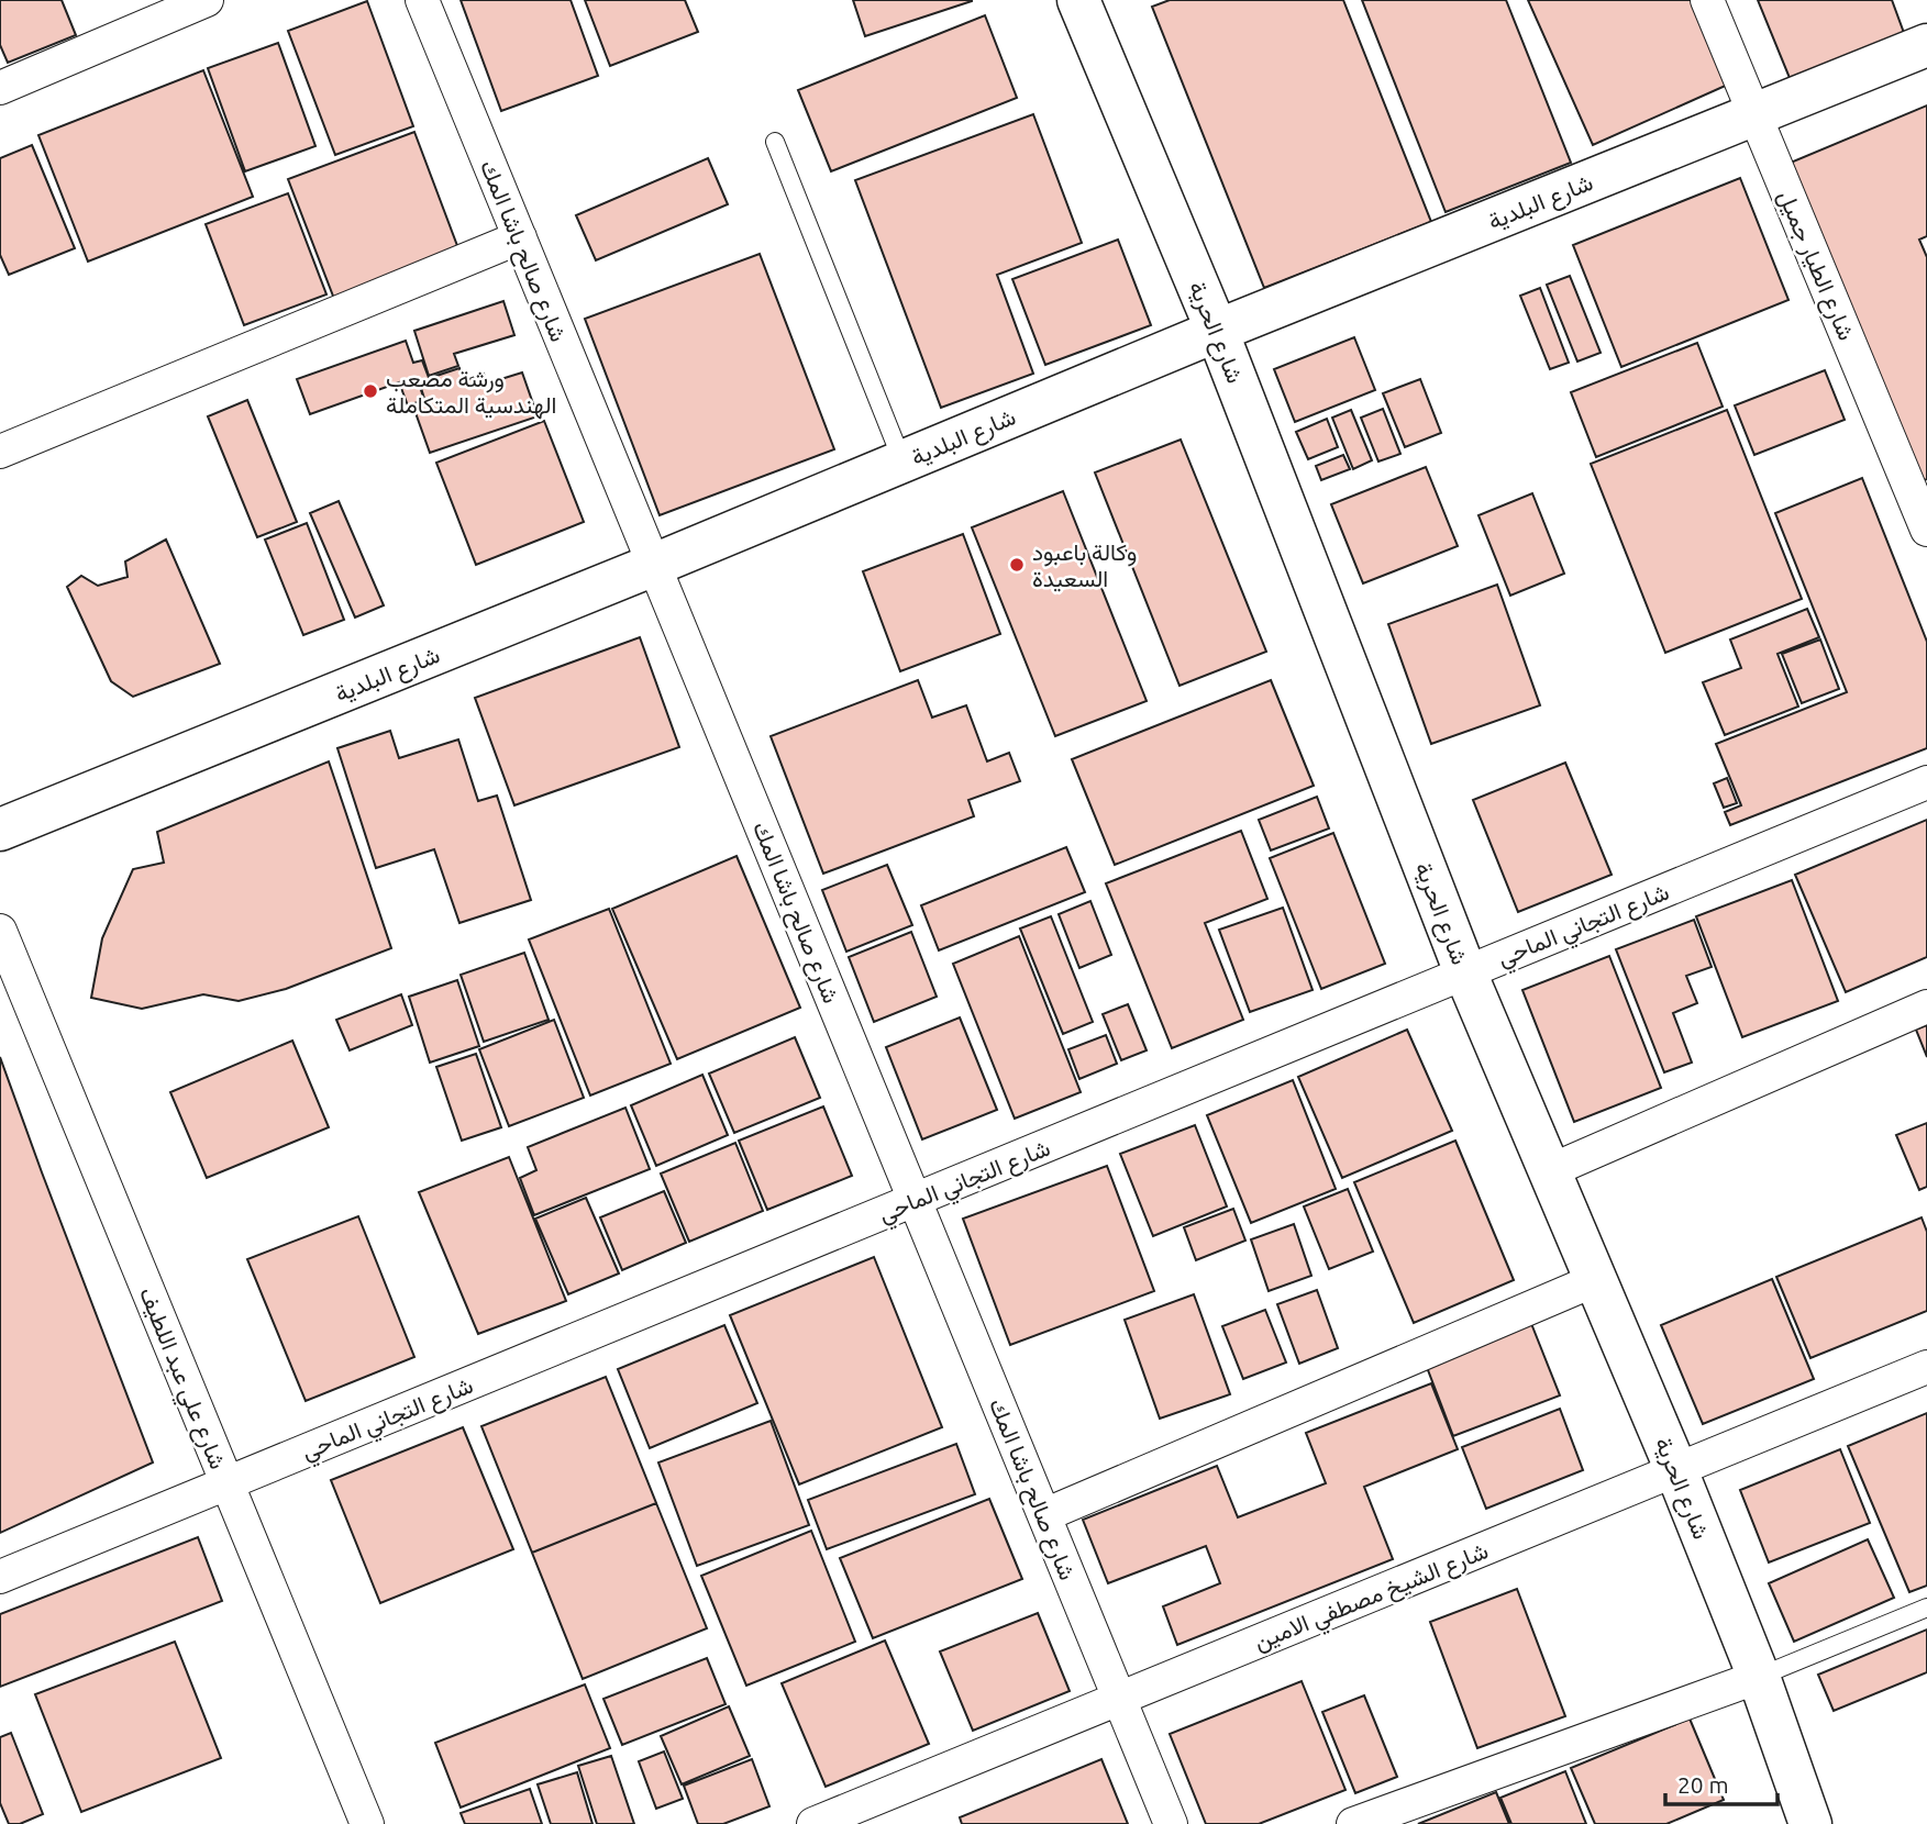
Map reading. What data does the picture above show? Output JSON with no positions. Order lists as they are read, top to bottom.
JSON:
{
  "streets": {
    "street": [
      "شارع البلدية",
      "شارع صالح باشا المك",
      "شارع الطيار جميل",
      "شارع الحرية",
      "شارع التجاني الماحي",
      "شارع علي عبد اللطيف",
      "شارع الشيخ مصطفي الامين"
    ]
  },
  "crossings": [
    ["شارع البلدية", "شارع صالح باشا المك"],
    ["شارع البلدية", "شارع الطيار جميل"],
    ["شارع البلدية", "شارع الحرية"],
    ["شارع صالح باشا المك", "شارع التجاني الماحي"],
    ["شارع صالح باشا المك", "شارع الشيخ مصطفي الامين"],
    ["شارع الحرية", "شارع التجاني الماحي"],
    ["شارع الحرية", "شارع الشيخ مصطفي الامين"],
    ["شارع التجاني الماحي", "شارع علي عبد اللطيف"]
  ],
  "places": ["ورشة مصعب الهندسية المتكاملة", "وكالة باعبود السعيدة"],
  "scale_bar": "20 m"
}
